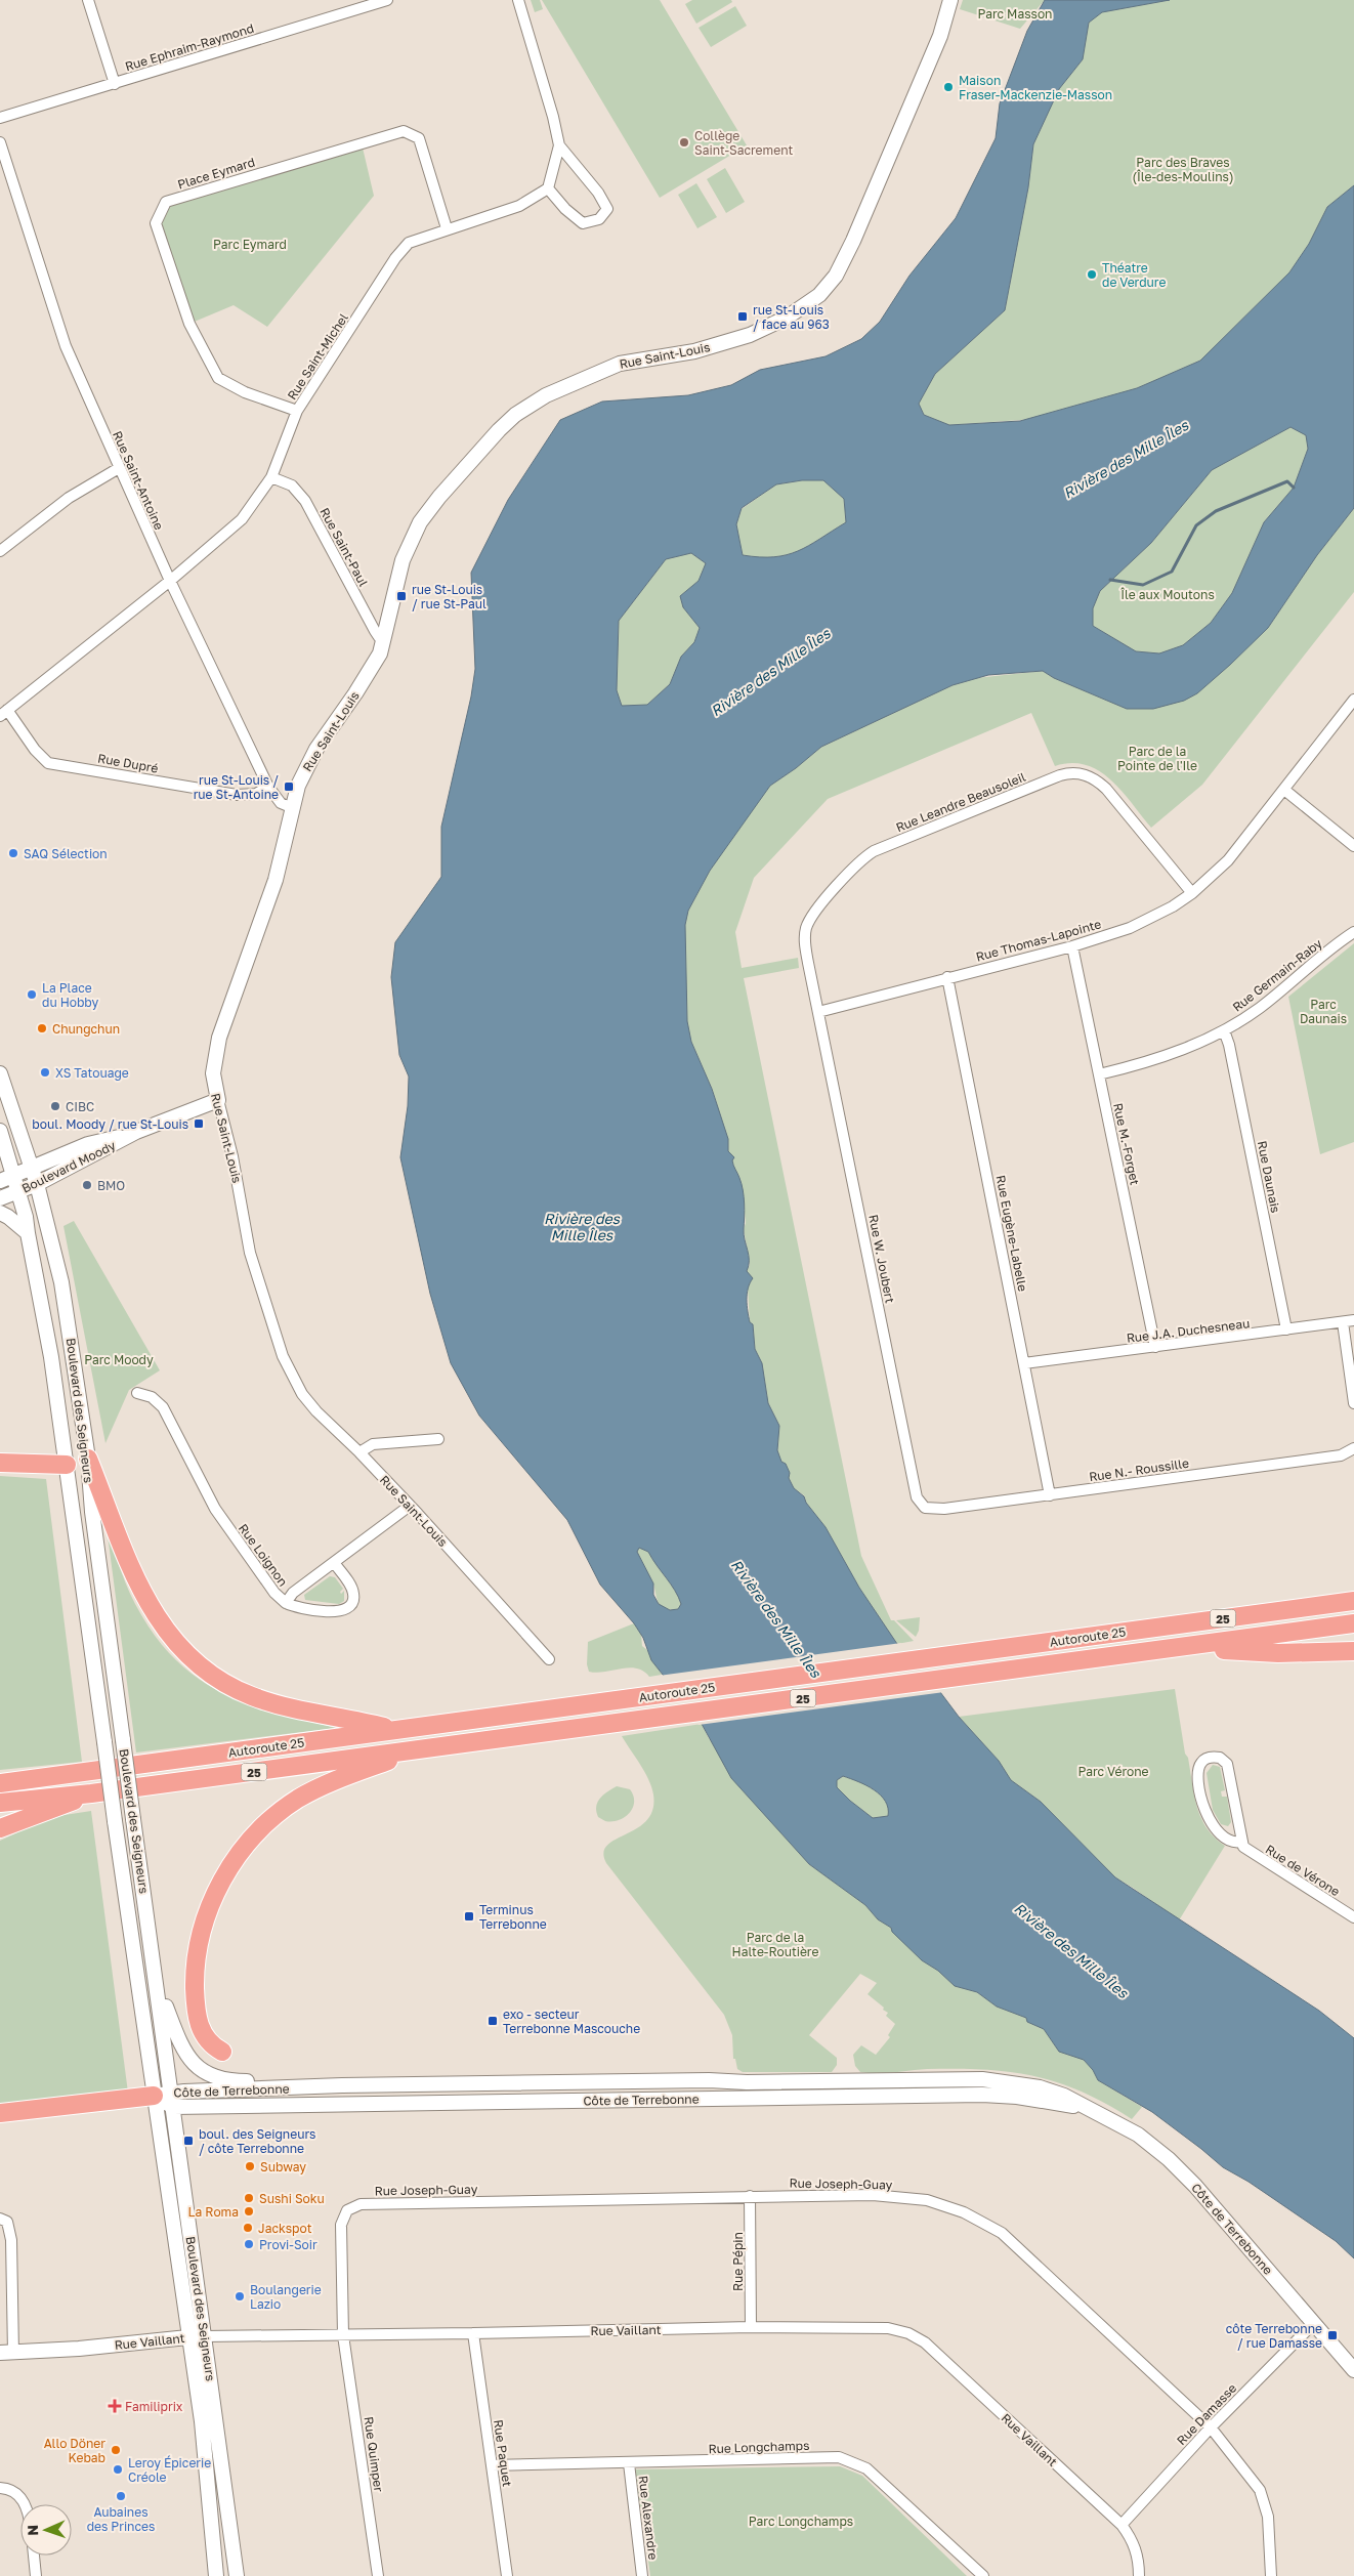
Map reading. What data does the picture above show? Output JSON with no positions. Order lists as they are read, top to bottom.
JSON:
{
  "streets": {
    "highway": ["25", "Autoroute 25"],
    "main road": [
      "Rue Saint-Louis",
      "Boulevard Moody",
      "Boulevard des Seigneurs",
      "Côte de Terrebonne",
      "Rue Vaillant"
    ],
    "street": [
      "Rue Ephraim-Raymond",
      "Place Eymard",
      "Rue Saint-Michel",
      "Rue Saint-Antoine",
      "Rue Saint-Paul",
      "Rue Dupré",
      "Rue Leandre Beausoleil",
      "Rue Thomas-Lapointe",
      "Rue Germain-Raby",
      "Rue M.-Forget",
      "Rue Daunais",
      "Rue Eugène-Labelle",
      "Rue W. Joubert",
      "Rue J.A. Duchesneau",
      "Rue N.- Roussille",
      "Rue Loignon",
      "Rue de Vérone",
      "Rue Joseph-Guay",
      "Rue Pépin",
      "Rue Damasse",
      "Rue Longchamps",
      "Rue Paquet",
      "Rue Quimper",
      "Rue Alexandre"
    ]
  },
  "crossings": [
    ["Place Eymard", "Rue Saint-Michel"],
    ["Rue Saint-Louis", "Rue Saint-Antoine"],
    ["Rue Saint-Louis", "Rue Saint-Paul"],
    ["Rue Saint-Louis", "Boulevard Moody"],
    ["Rue Saint-Louis", "Rue Loignon"],
    ["Rue Saint-Michel", "Rue Saint-Antoine"],
    ["Rue Saint-Michel", "Rue Saint-Paul"],
    ["Rue Saint-Michel", "Rue Dupré"],
    ["Rue Saint-Antoine", "Rue Dupré"],
    ["Rue Leandre Beausoleil", "Rue Thomas-Lapointe"],
    ["Rue Leandre Beausoleil", "Rue W. Joubert"],
    ["Rue Thomas-Lapointe", "Rue M.-Forget"],
    ["Rue Thomas-Lapointe", "Rue Eugène-Labelle"],
    ["Rue Thomas-Lapointe", "Rue W. Joubert"],
    ["Rue Germain-Raby", "Rue M.-Forget"],
    ["Rue Germain-Raby", "Rue Daunais"],
    ["Rue M.-Forget", "Rue J.A. Duchesneau"],
    ["Boulevard Moody", "Boulevard des Seigneurs"],
    ["Rue Daunais", "Rue J.A. Duchesneau"],
    ["Rue Eugène-Labelle", "Rue J.A. Duchesneau"],
    ["Rue Eugène-Labelle", "Rue N.- Roussille"],
    ["Rue W. Joubert", "Rue N.- Roussille"],
    ["Boulevard des Seigneurs", "Côte de Terrebonne"],
    ["Boulevard des Seigneurs", "Rue Vaillant"],
    ["Côte de Terrebonne", "Rue Damasse"],
    ["Rue Joseph-Guay", "Rue Pépin"],
    ["Rue Joseph-Guay", "Rue Vaillant"],
    ["Rue Joseph-Guay", "Rue Damasse"],
    ["Rue Joseph-Guay", "Rue Quimper"],
    ["Rue Pépin", "Rue Vaillant"],
    ["Rue Vaillant", "Rue Damasse"],
    ["Rue Vaillant", "Rue Paquet"],
    ["Rue Vaillant", "Rue Quimper"],
    ["Rue Longchamps", "Rue Paquet"],
    ["Rue Longchamps", "Rue Alexandre"]
  ],
  "water": ["Rivière des Mille Îles"],
  "parks": [
    "Parc Masson",
    "Parc des Braves (Île-des-Moulins)",
    "Parc Eymard",
    "Île aux Moutons",
    "Parc de la Pointe de l'Ile",
    "Parc Daunais",
    "Parc Moody",
    "Parc Vérone",
    "Parc de la Halte-Routière",
    "Parc Longchamps"
  ],
  "places": {
    "other": [
      "Maison Fraser-Mackenzie-Masson",
      "Collège Saint-Sacrement",
      "Théatre de Verdure",
      "SAQ Sélection",
      "La Place du Hobby",
      "Chungchun",
      "XS Tatouage",
      "CIBC",
      "BMO",
      "Subway",
      "Sushi Soku",
      "La Roma",
      "Jackspot",
      "Provi-Soir",
      "Boulangerie Lazio",
      "Allo Döner Kebab",
      "Leroy Épicerie Créole",
      "Aubaines des Princes"
    ],
    "transit": [
      "rue St-Louis / face au 963",
      "rue St-Louis / rue St-Paul",
      "rue St-Louis / rue St-Antoine",
      "boul. Moody / rue St-Louis",
      "Terminus Terrebonne",
      "exo - secteur Terrebonne Mascouche",
      "boul. des Seigneurs / côte Terrebonne",
      "côte Terrebonne / rue Damasse"
    ],
    "health": ["Familiprix"]
  },
  "north": "left"
}
